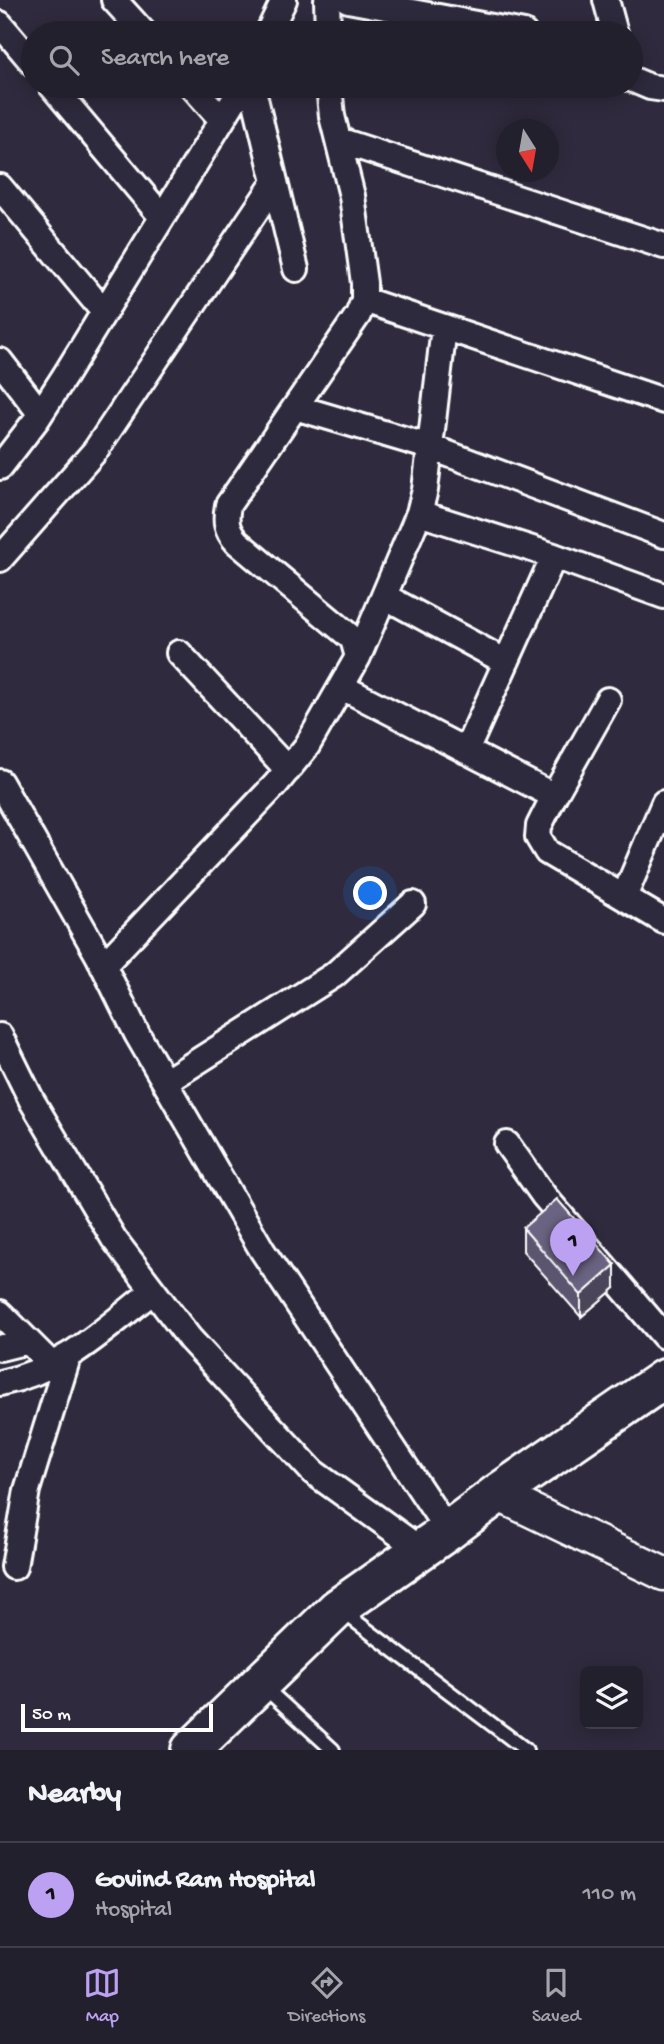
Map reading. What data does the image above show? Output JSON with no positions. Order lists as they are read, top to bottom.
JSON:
{
  "scale_bar": "50 m",
  "north": "bottom",
  "page": {
    "search": "Search here",
    "pins": "1",
    "scale": "50 m",
    "heading": "Nearby",
    "list": [
      {
        "mark": "1",
        "name": "Govind Ram Hospital",
        "note": "Hospital",
        "value": "110 m"
      }
    ],
    "nav": ["Map", "Directions", "Saved"]
  }
}
